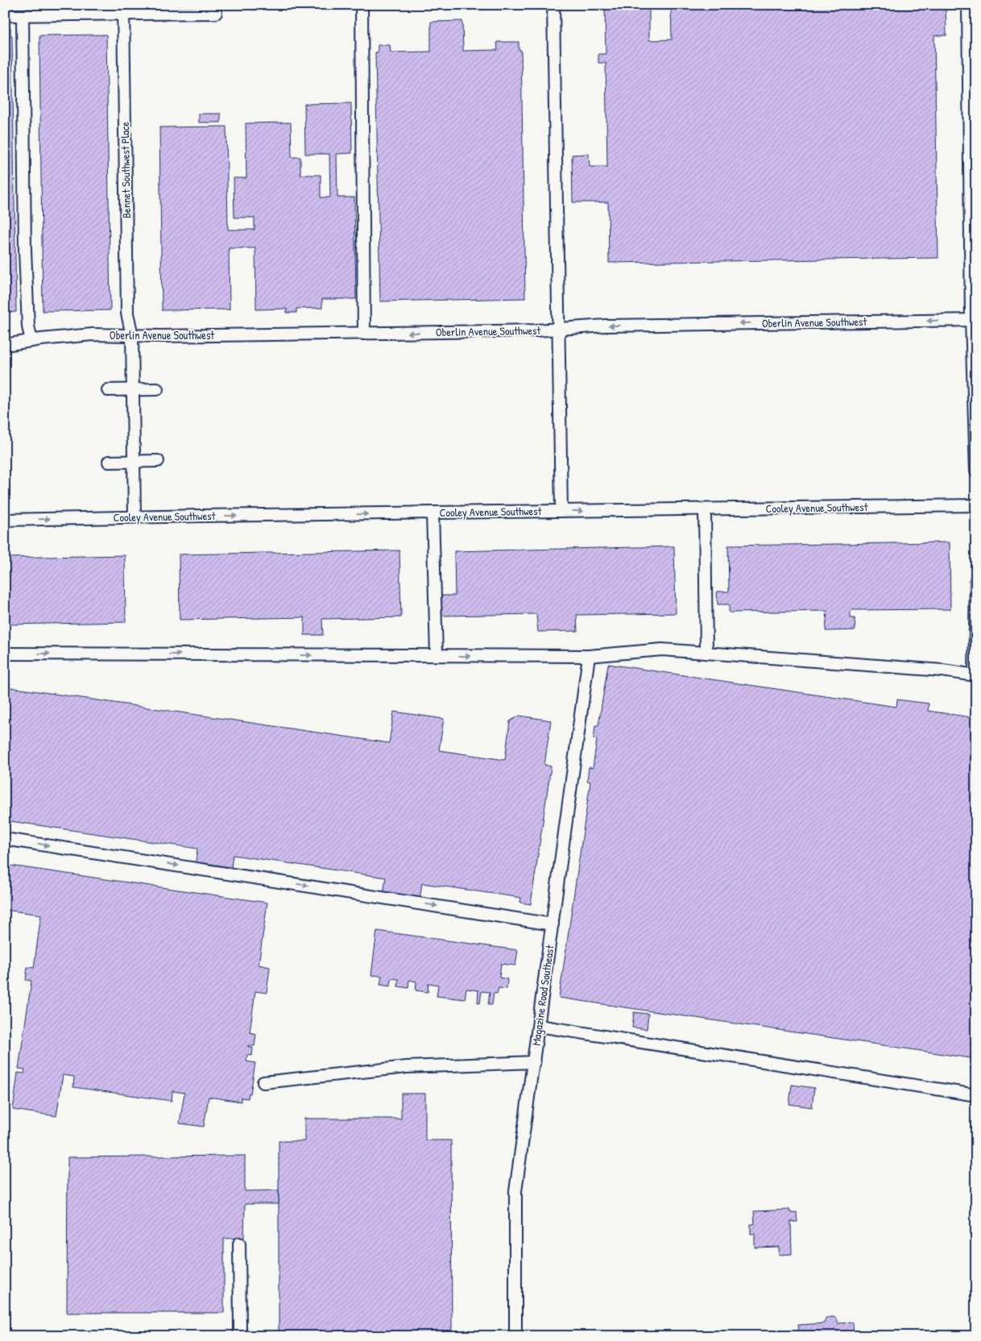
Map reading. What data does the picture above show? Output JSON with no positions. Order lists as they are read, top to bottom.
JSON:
{
  "streets": {
    "lane": [
      "Bennet Southwest Place",
      "Oberlin Avenue Southwest",
      "Cooley Avenue Southwest",
      "Magazine Road Southeast"
    ]
  },
  "crossings": [
    ["Bennet Southwest Place", "Oberlin Avenue Southwest"],
    ["Bennet Southwest Place", "Cooley Avenue Southwest"]
  ],
  "one_way": ["Oberlin Avenue Southwest", "Cooley Avenue Southwest"]
}
